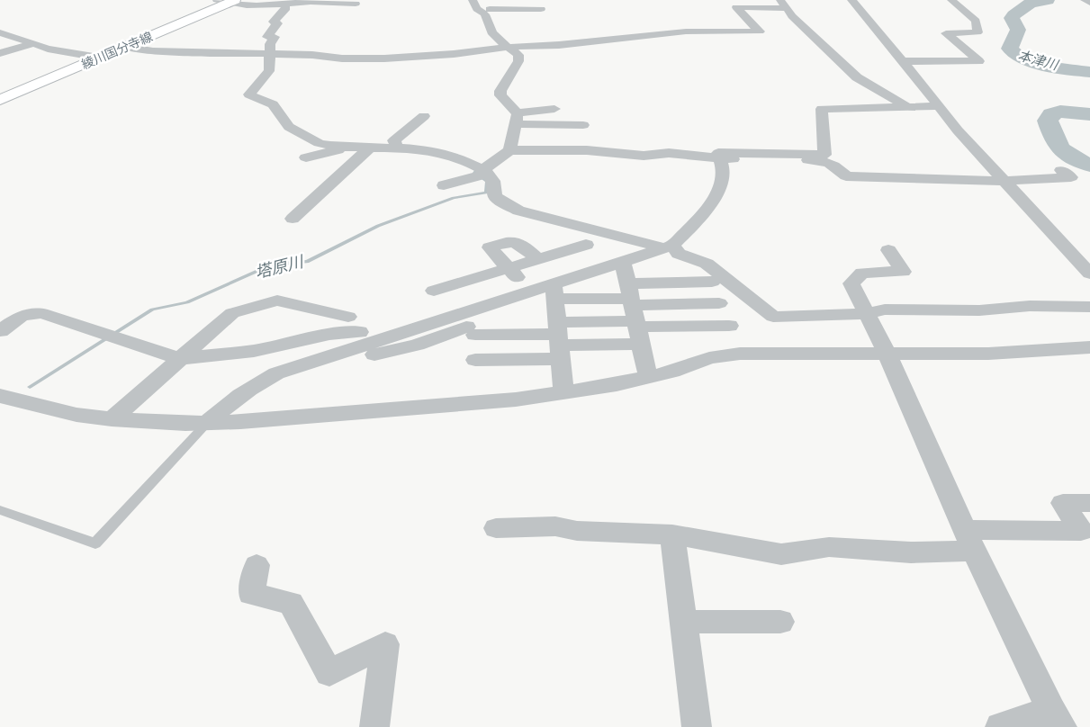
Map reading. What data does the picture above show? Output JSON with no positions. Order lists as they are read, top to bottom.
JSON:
{
  "streets": {
    "main road": ["綾川国分寺線"]
  },
  "water": ["本津川", "塔原川"]
}
